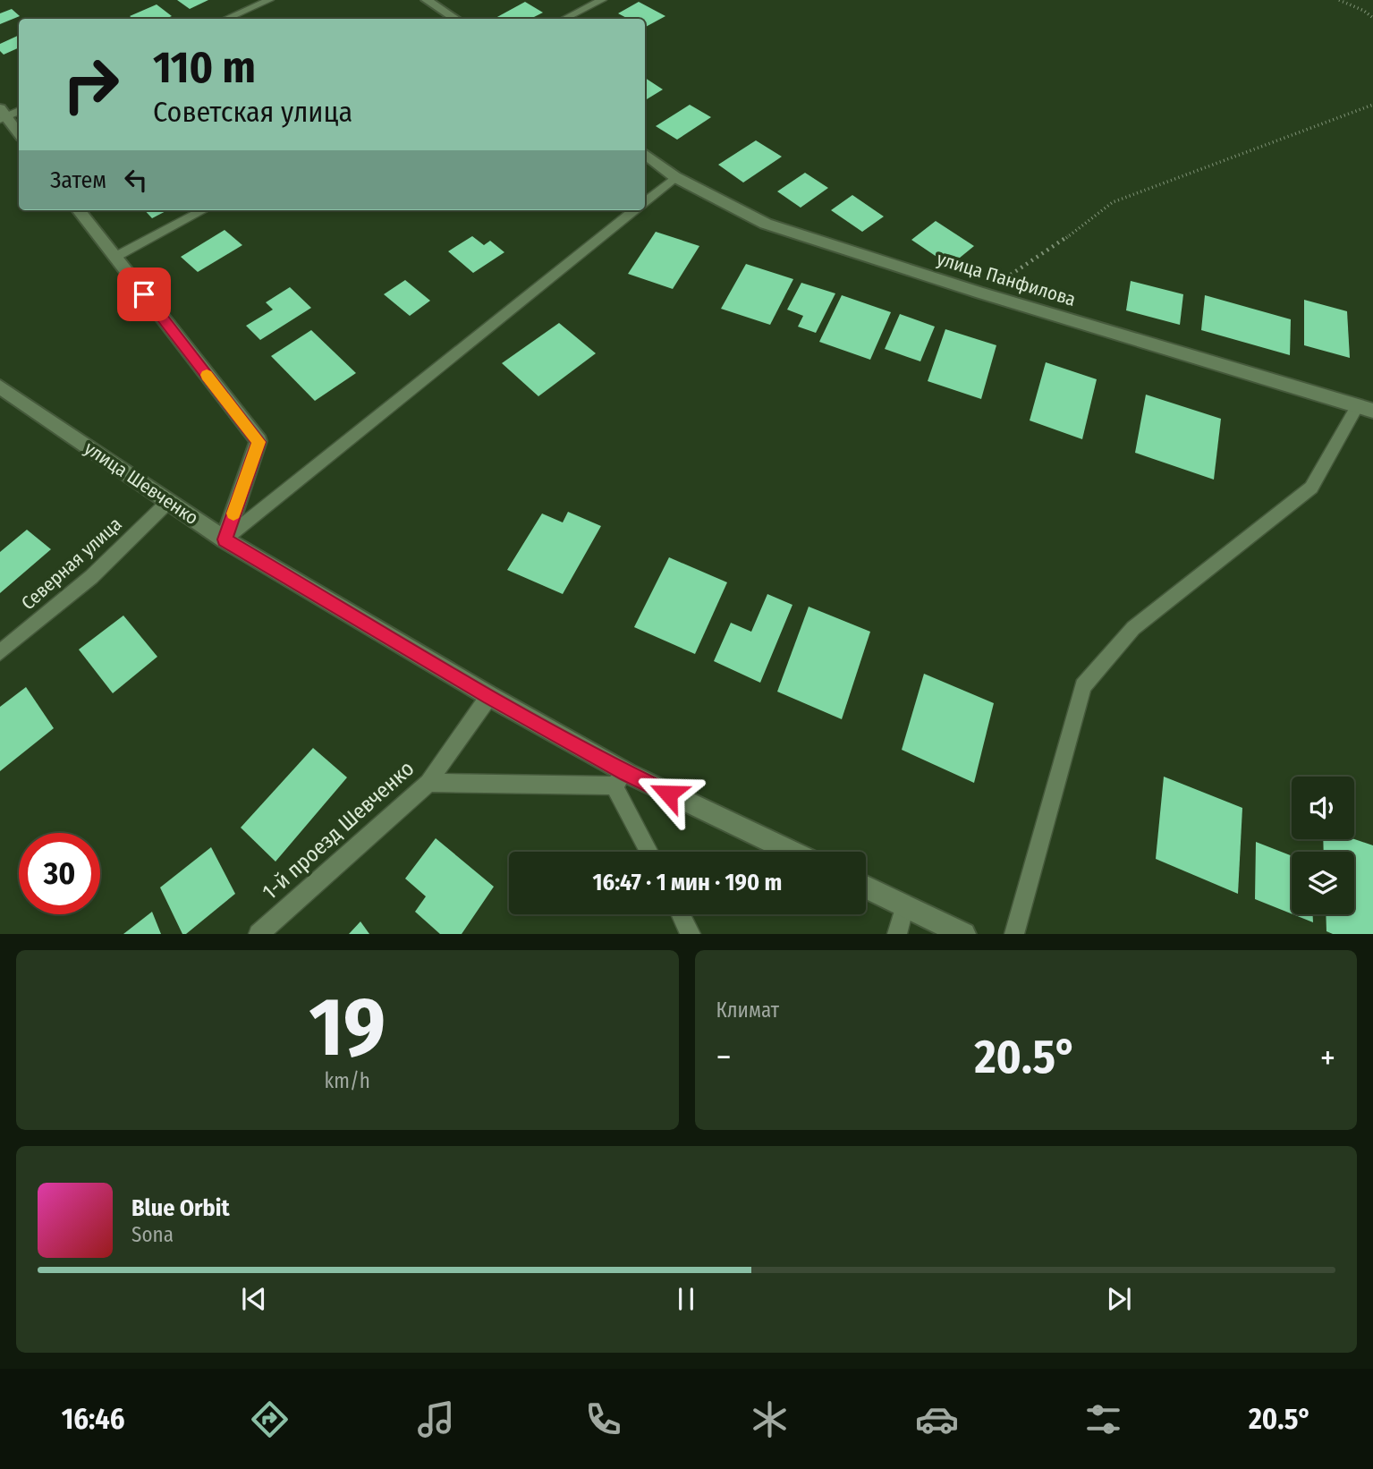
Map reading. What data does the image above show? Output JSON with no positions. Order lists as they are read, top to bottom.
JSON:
{
  "streets": {
    "street": ["улица Панфилова", "улица Шевченко"],
    "lane": ["Северная улица", "1-й проезд Шевченко"]
  },
  "crossings": [
    ["улица Шевченко", "Северная улица"],
    ["улица Шевченко", "1-й проезд Шевченко"]
  ],
  "page": {
    "turn": ["110 m", "Советская улица"],
    "then": "Затем",
    "limit": "30",
    "trip": "16:47 · 1 мин · 190 m",
    "tile": [
      ["19", "km/h"],
      "Климат"
    ],
    "heat": ["−", "20.5°", "+"],
    "song": ["Blue Orbit", "Sona"],
    "tabs": ["16:46", "20.5°"]
  }
}
